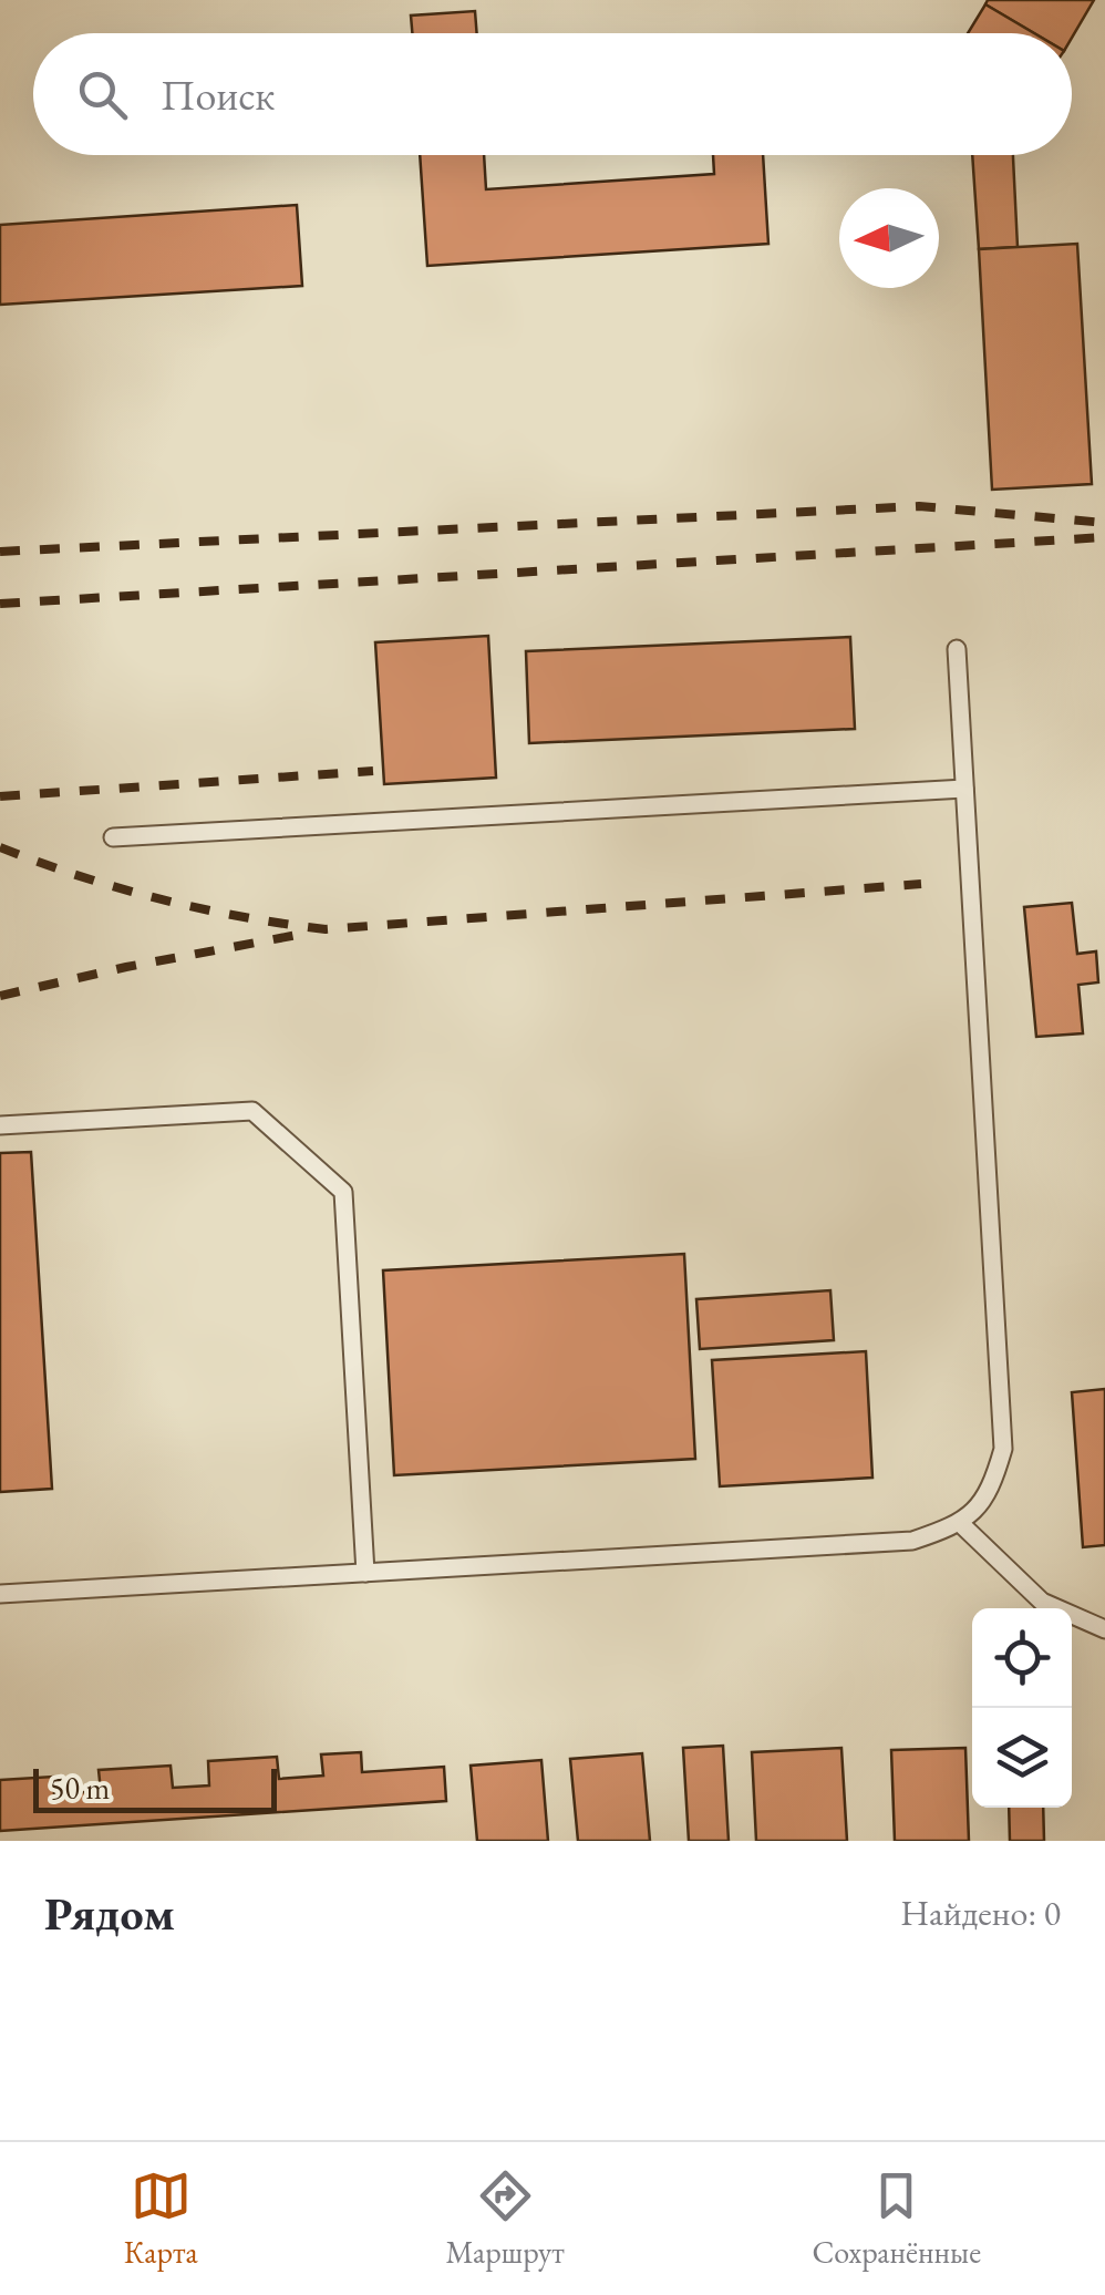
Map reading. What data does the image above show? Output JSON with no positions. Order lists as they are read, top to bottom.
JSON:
{
  "scale_bar": "50 m",
  "north": "left",
  "page": {
    "search": "Поиск",
    "scale": "50 m",
    "heading": ["Рядом", "Найдено: 0"],
    "nav": ["Карта", "Маршрут", "Сохранённые"]
  }
}
